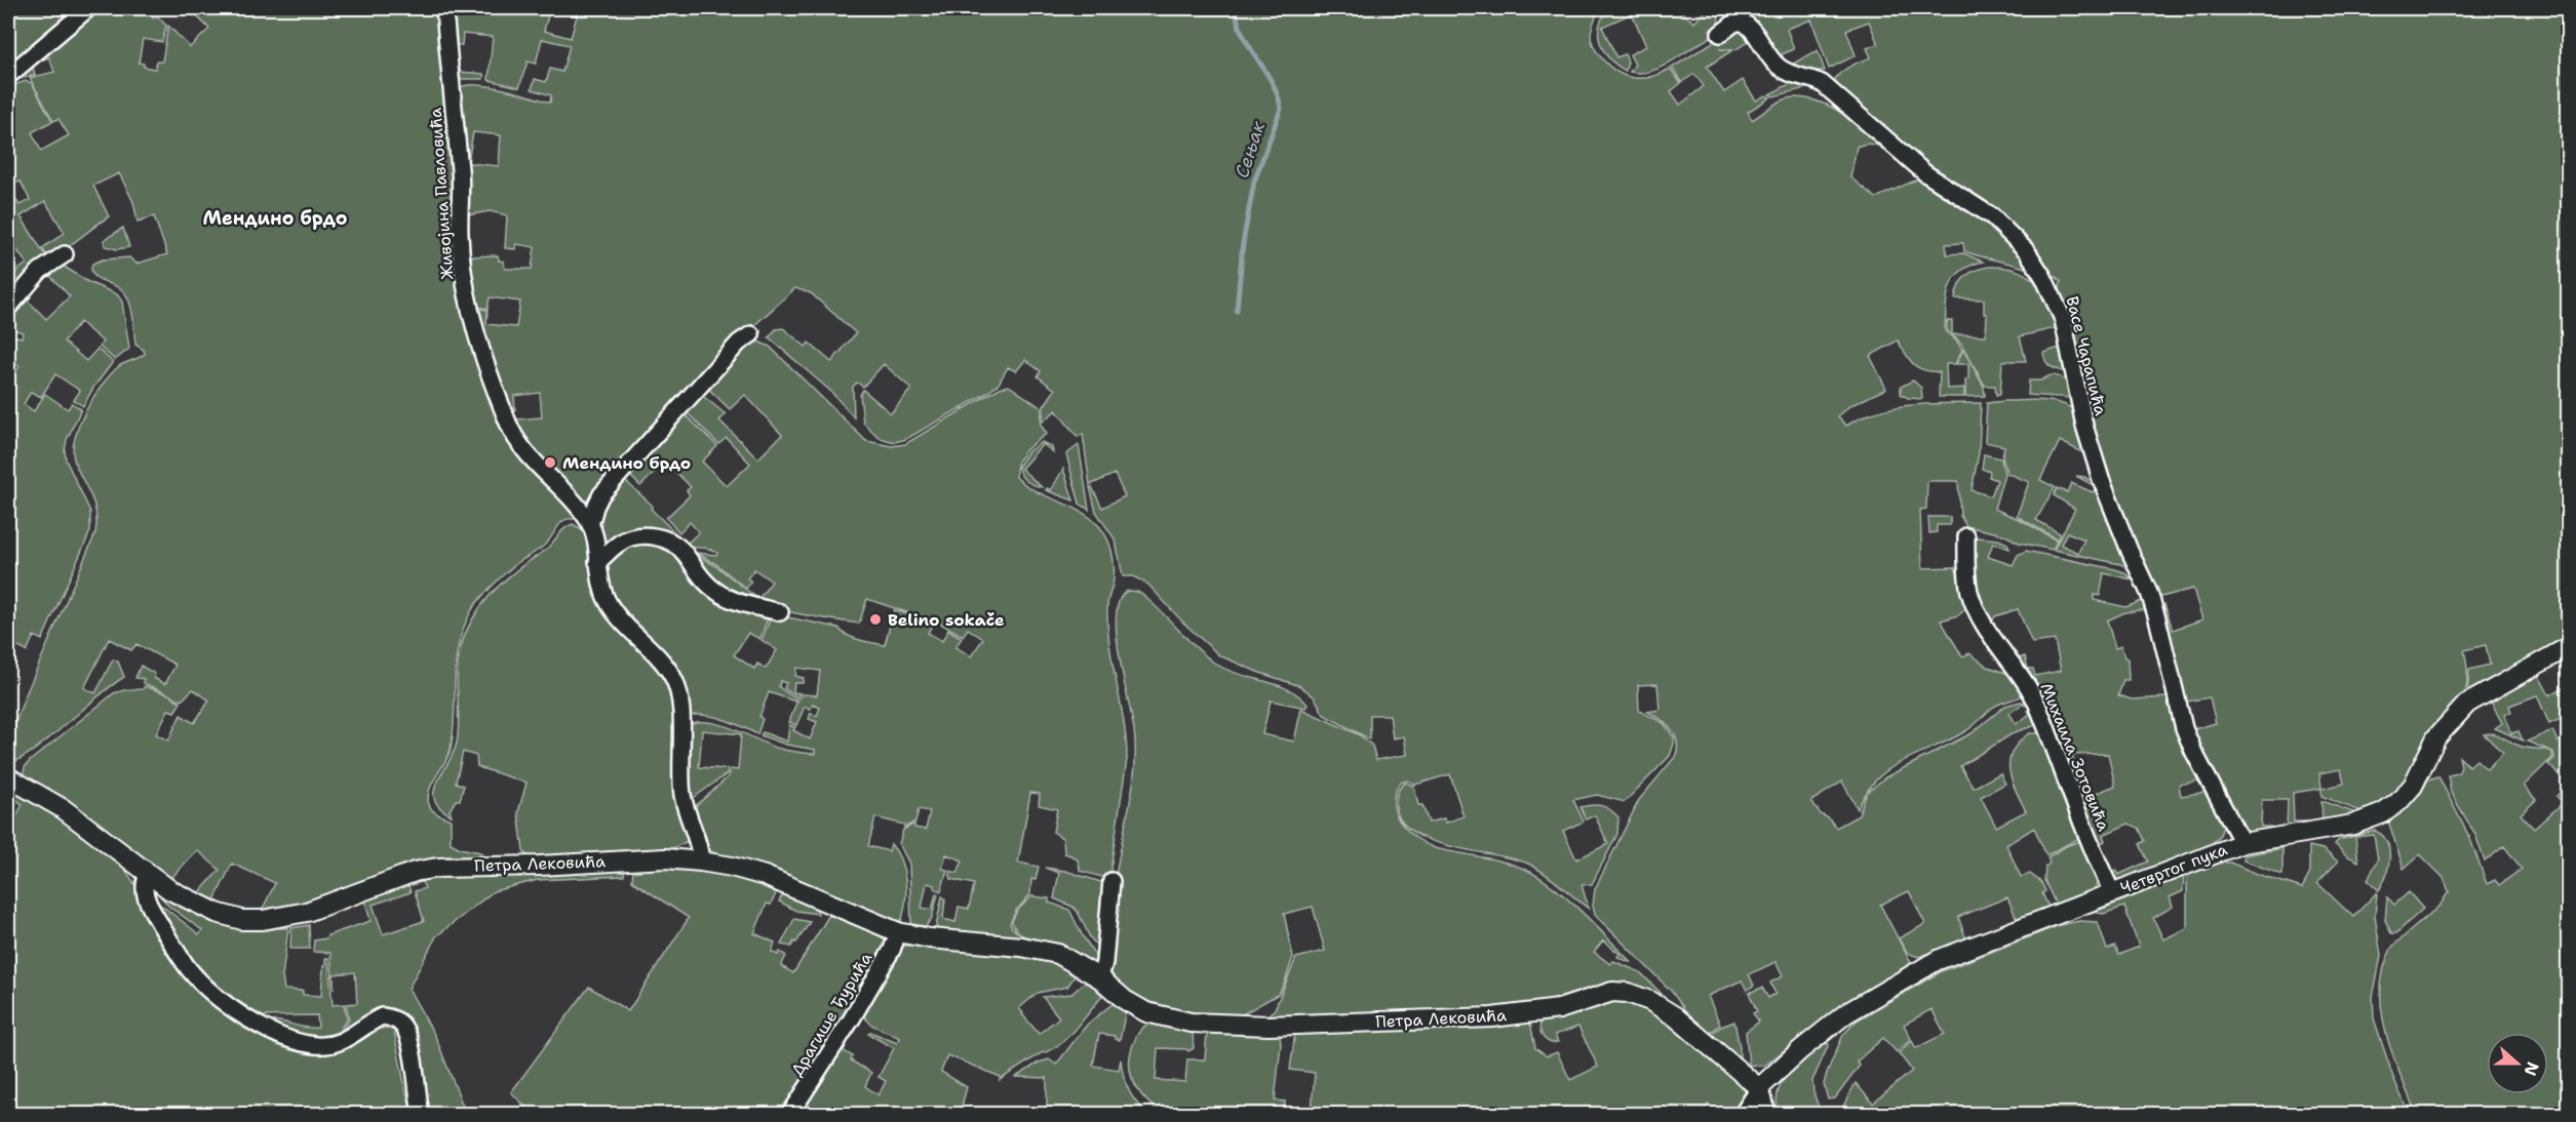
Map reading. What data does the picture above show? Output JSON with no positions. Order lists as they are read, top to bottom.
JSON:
{
  "streets": {
    "street": [
      "Живојина Павловића",
      "Васе Чарапића",
      "Михаила Зотовића",
      "Петра Лековића",
      "Четвртог пука",
      "Драгише Ђурића"
    ]
  },
  "crossings": [
    ["Живојина Павловића", "Петра Лековића"],
    ["Васе Чарапића", "Четвртог пука"],
    ["Михаила Зотовића", "Четвртог пука"],
    ["Петра Лековића", "Четвртог пука"],
    ["Петра Лековића", "Драгише Ђурића"]
  ],
  "districts": ["Мендино брдо"],
  "water": ["Сењак"],
  "places": ["Мендино брдо", "Belino sokače"],
  "north": "right"
}
